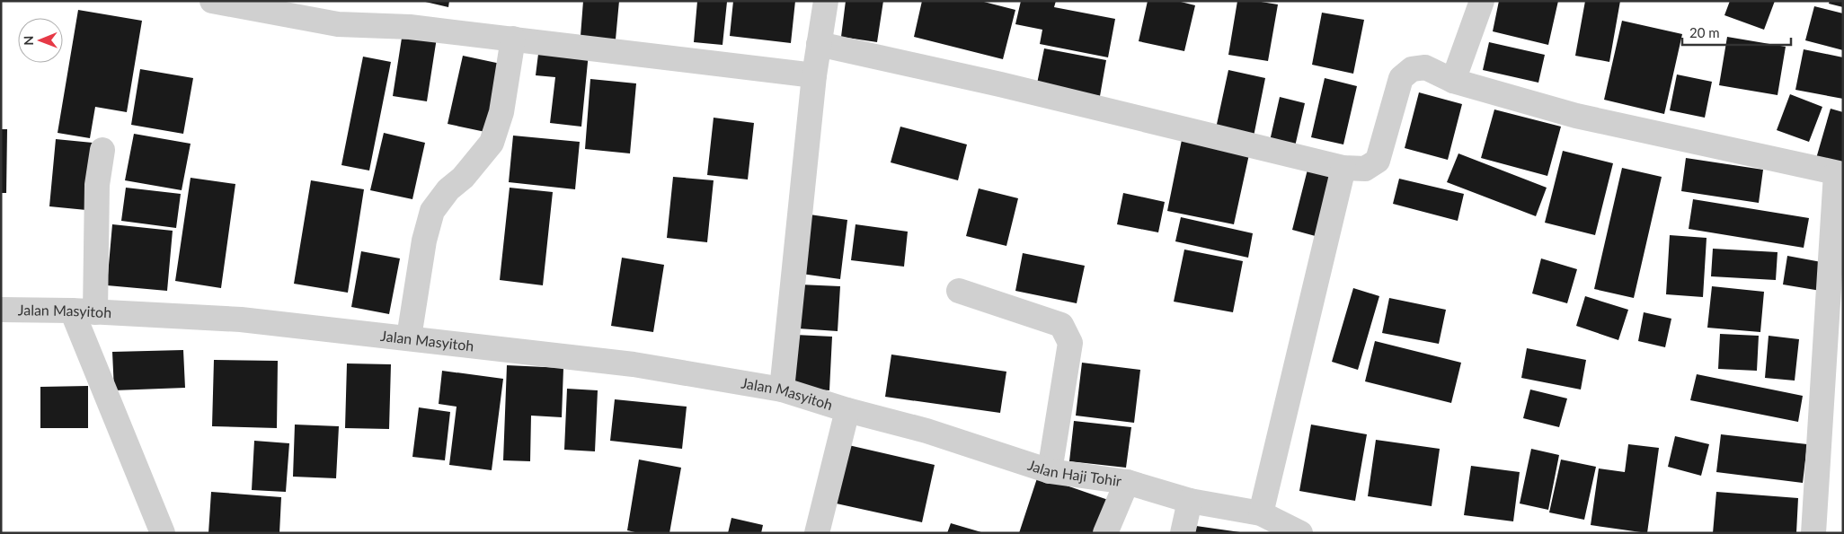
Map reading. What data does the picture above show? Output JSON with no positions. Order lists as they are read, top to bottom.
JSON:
{
  "streets": {
    "street": ["Jalan Masyitoh", "Jalan Haji Tohir"]
  },
  "crossings": [
    ["Jalan Masyitoh", "Jalan Haji Tohir"]
  ],
  "scale_bar": "20 m",
  "north": "left"
}
